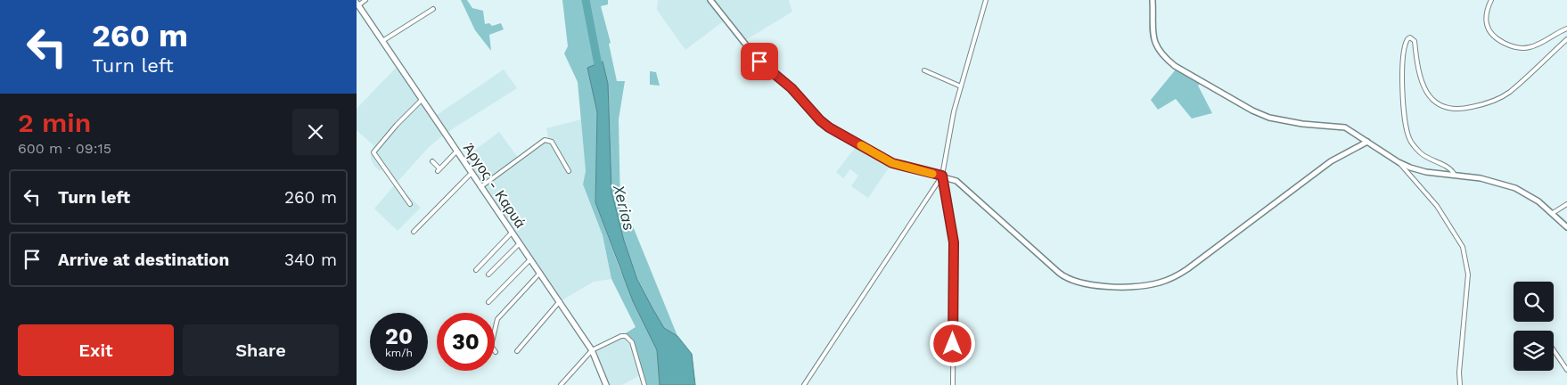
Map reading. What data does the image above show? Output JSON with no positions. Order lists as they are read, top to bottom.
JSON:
{
  "streets": {
    "main road": ["Άργος - Καρυά"]
  },
  "water": ["Xerias"],
  "page": {
    "turn": ["260 m", "Turn left"],
    "heading": ["2 min", "600 m · 09:15"],
    "list": [
      {
        "name": "Turn left",
        "value": "260 m"
      },
      {
        "name": "Arrive at destination",
        "value": "340 m"
      }
    ],
    "speed": "20 km/h",
    "limit": "30",
    "buttons": ["Exit", "Share"]
  }
}
